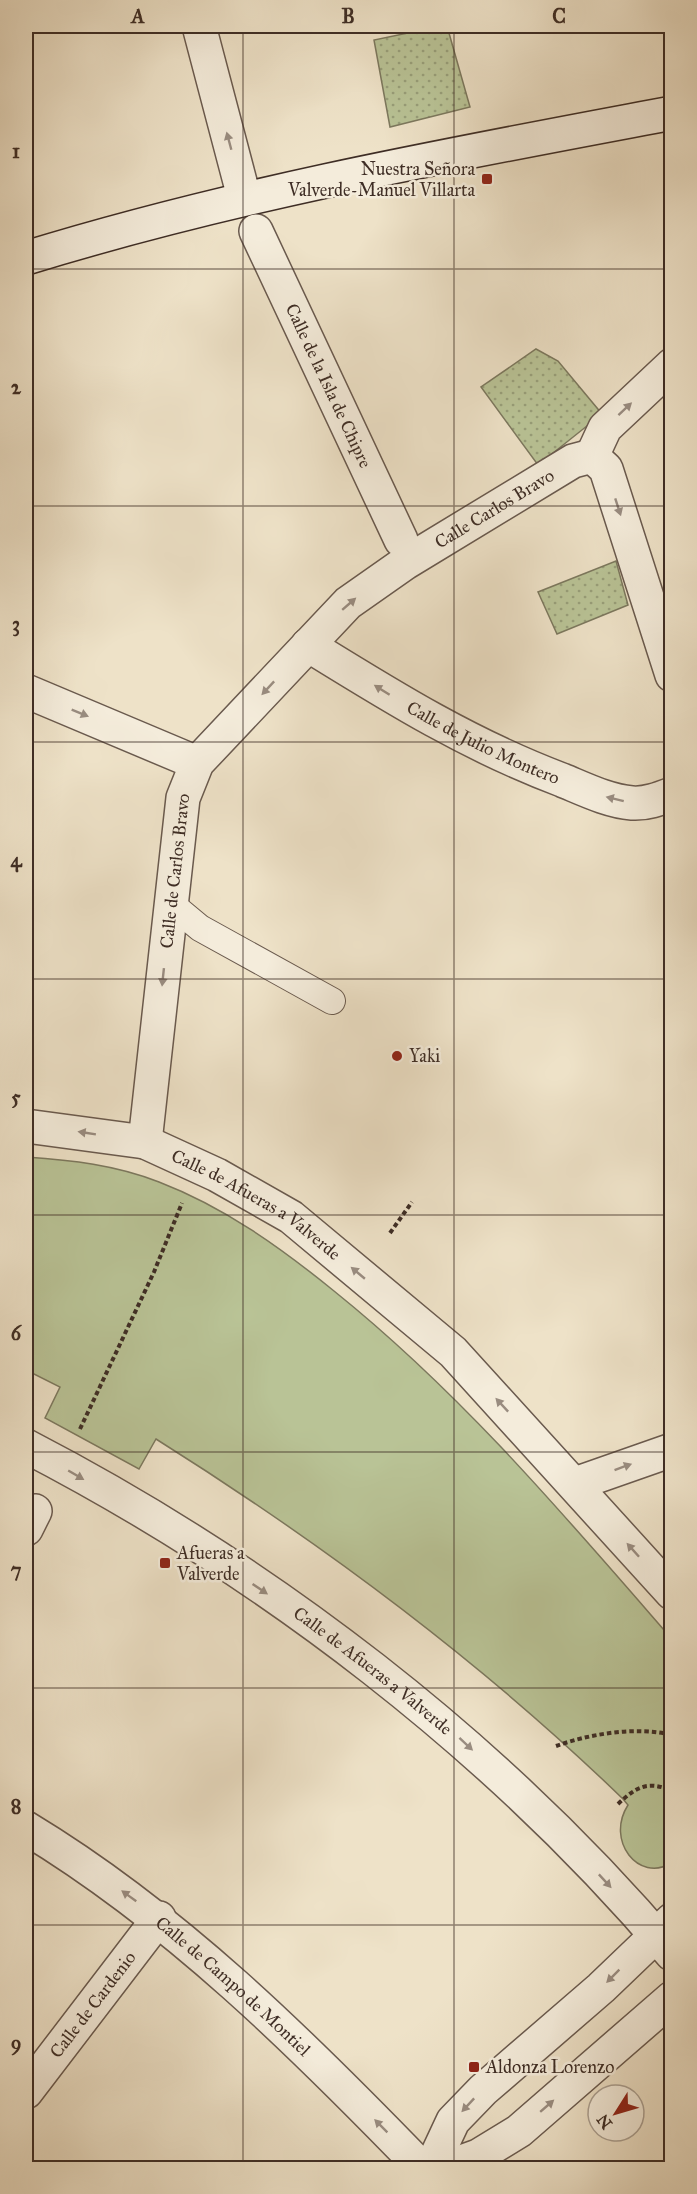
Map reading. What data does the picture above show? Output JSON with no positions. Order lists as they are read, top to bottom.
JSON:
{
  "streets": {
    "street": [
      "Calle de la Isla de Chipre",
      "Calle Carlos Bravo",
      "Calle de Julio Montero",
      "Calle de Carlos Bravo",
      "Calle de Afueras a Valverde",
      "Calle de Campo de Montiel",
      "Calle de Cardenio"
    ]
  },
  "crossings": [
    ["Calle Carlos Bravo", "Calle de Julio Montero"],
    ["Calle Carlos Bravo", "Calle de Carlos Bravo"],
    ["Calle de Julio Montero", "Calle de Carlos Bravo"],
    ["Calle de Carlos Bravo", "Calle de Afueras a Valverde"],
    ["Calle de Campo de Montiel", "Calle de Cardenio"]
  ],
  "one_way": [
    "Calle Carlos Bravo",
    "Calle de Julio Montero",
    "Calle de Carlos Bravo",
    "Calle de Campo de Montiel"
  ],
  "places": {
    "transit": ["Nuestra Señora Valverde-Manuel Villarta", "Afueras a Valverde", "Aldonza Lorenzo"],
    "other": ["Yaki"]
  },
  "north": "bottom left",
  "grid": {
    "columns": ["A", "B", "C"],
    "rows": [
      "1",
      "2",
      "3",
      "4",
      "5",
      "6",
      "7",
      "8",
      "9"
    ]
  }
}
